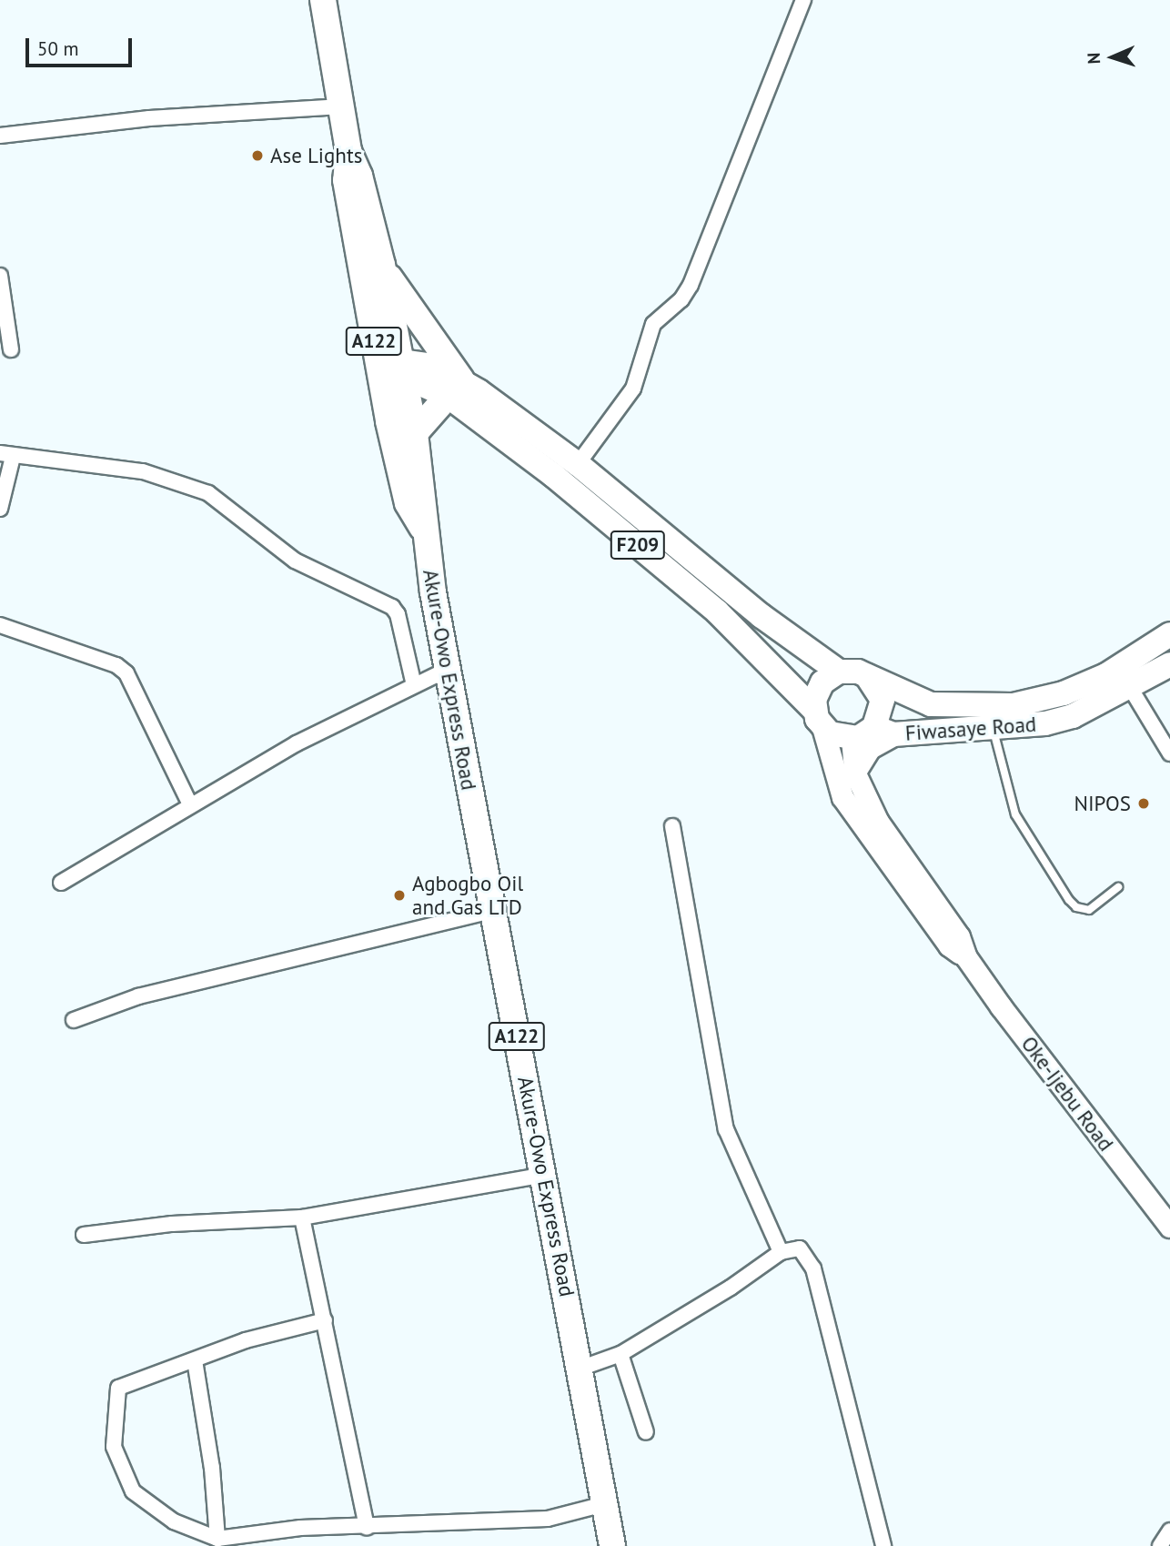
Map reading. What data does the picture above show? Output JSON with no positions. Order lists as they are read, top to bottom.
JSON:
{
  "streets": {
    "highway": ["A122", "Akure-Owo Express Road"],
    "main road": ["F209", "Fiwasaye Road", "Oke-Ijebu Road"]
  },
  "crossings": [
    ["F209", "Fiwasaye Road"]
  ],
  "places": ["Ase Lights", "NIPOS", "Agbogbo Oil and Gas LTD"],
  "scale_bar": "50 m",
  "north": "left"
}
